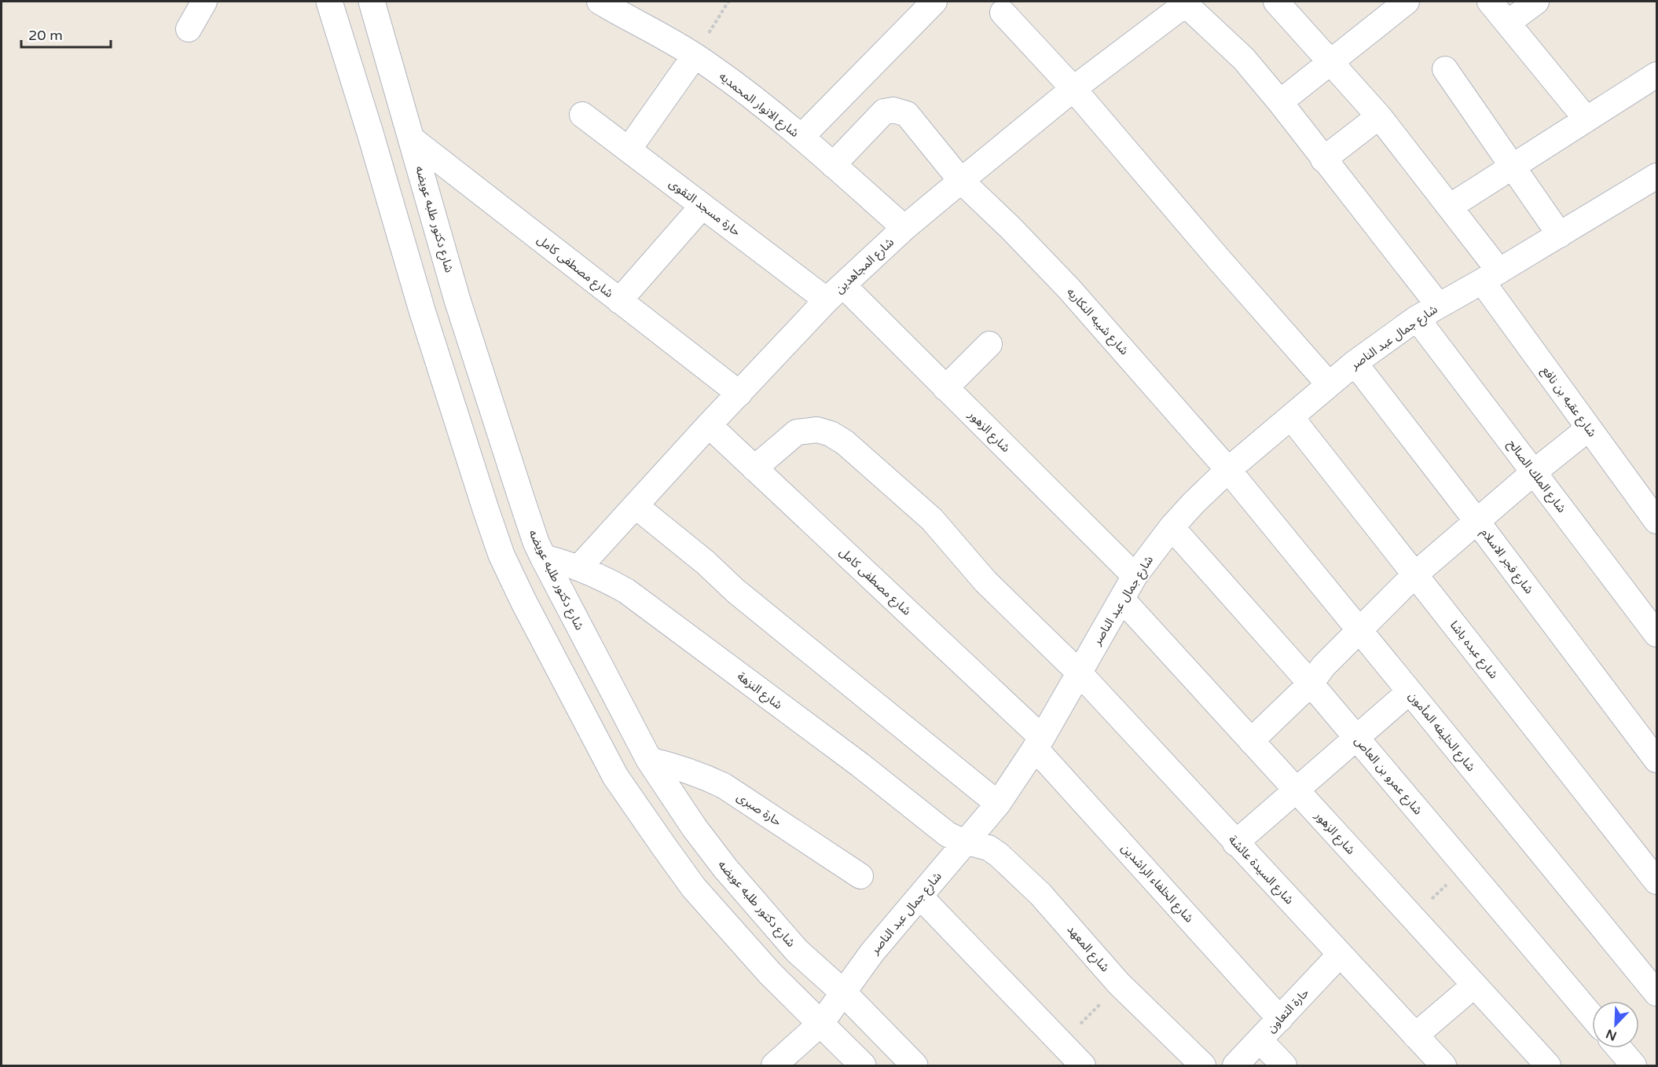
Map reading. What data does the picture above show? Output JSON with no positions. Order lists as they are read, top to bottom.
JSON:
{
  "streets": {
    "street": [
      "شارع الانوار المحمديه",
      "حارة مسجد التقوى",
      "شارع دكتور طلبه عويضه",
      "شارع المجاهدين",
      "شارع مصطفى كامل",
      "شارع شيبه النكاريه",
      "شارع جمال عبد الناصر",
      "شارع عقبه بن نافع",
      "شارع الزهور",
      "شارع الملك الصالح",
      "شارع فجر الاسلام",
      "شارع عبده باشا",
      "شارع النزهة",
      "شارع الخليفه المأمون",
      "شارع عمرو بن العاص",
      "حارة صبرى",
      "شارع السيدة عائشة",
      "شارع الخلفاء الراشدين",
      "شارع المعهد",
      "حارة التعاون"
    ]
  },
  "crossings": [
    ["شارع الانوار المحمديه", "شارع المجاهدين"],
    ["شارع الانوار المحمديه", "شارع شيبه النكاريه"],
    ["حارة مسجد التقوى", "شارع المجاهدين"],
    ["حارة مسجد التقوى", "شارع الزهور"],
    ["شارع دكتور طلبه عويضه", "شارع مصطفى كامل"],
    ["شارع دكتور طلبه عويضه", "شارع جمال عبد الناصر"],
    ["شارع دكتور طلبه عويضه", "شارع النزهة"],
    ["شارع دكتور طلبه عويضه", "حارة صبرى"],
    ["شارع المجاهدين", "شارع مصطفى كامل"],
    ["شارع المجاهدين", "شارع شيبه النكاريه"],
    ["شارع المجاهدين", "شارع الزهور"],
    ["شارع المجاهدين", "شارع النزهة"],
    ["شارع مصطفى كامل", "شارع جمال عبد الناصر"],
    ["شارع مصطفى كامل", "شارع السيدة عائشة"],
    ["شارع مصطفى كامل", "شارع الخلفاء الراشدين"],
    ["شارع شيبه النكاريه", "شارع جمال عبد الناصر"],
    ["شارع شيبه النكاريه", "شارع الخليفه المأمون"],
    ["شارع جمال عبد الناصر", "شارع عقبه بن نافع"],
    ["شارع جمال عبد الناصر", "شارع الزهور"],
    ["شارع جمال عبد الناصر", "شارع الملك الصالح"],
    ["شارع جمال عبد الناصر", "شارع فجر الاسلام"],
    ["شارع جمال عبد الناصر", "شارع عبده باشا"],
    ["شارع جمال عبد الناصر", "شارع النزهة"],
    ["شارع جمال عبد الناصر", "شارع الخليفه المأمون"],
    ["شارع جمال عبد الناصر", "شارع عمرو بن العاص"],
    ["شارع جمال عبد الناصر", "شارع السيدة عائشة"],
    ["شارع جمال عبد الناصر", "شارع الخلفاء الراشدين"],
    ["شارع جمال عبد الناصر", "شارع المعهد"],
    ["شارع النزهة", "شارع المعهد"],
    ["شارع السيدة عائشة", "حارة التعاون"],
    ["شارع الخلفاء الراشدين", "حارة التعاون"]
  ],
  "scale_bar": "20 m",
  "north": "bottom left"
}
